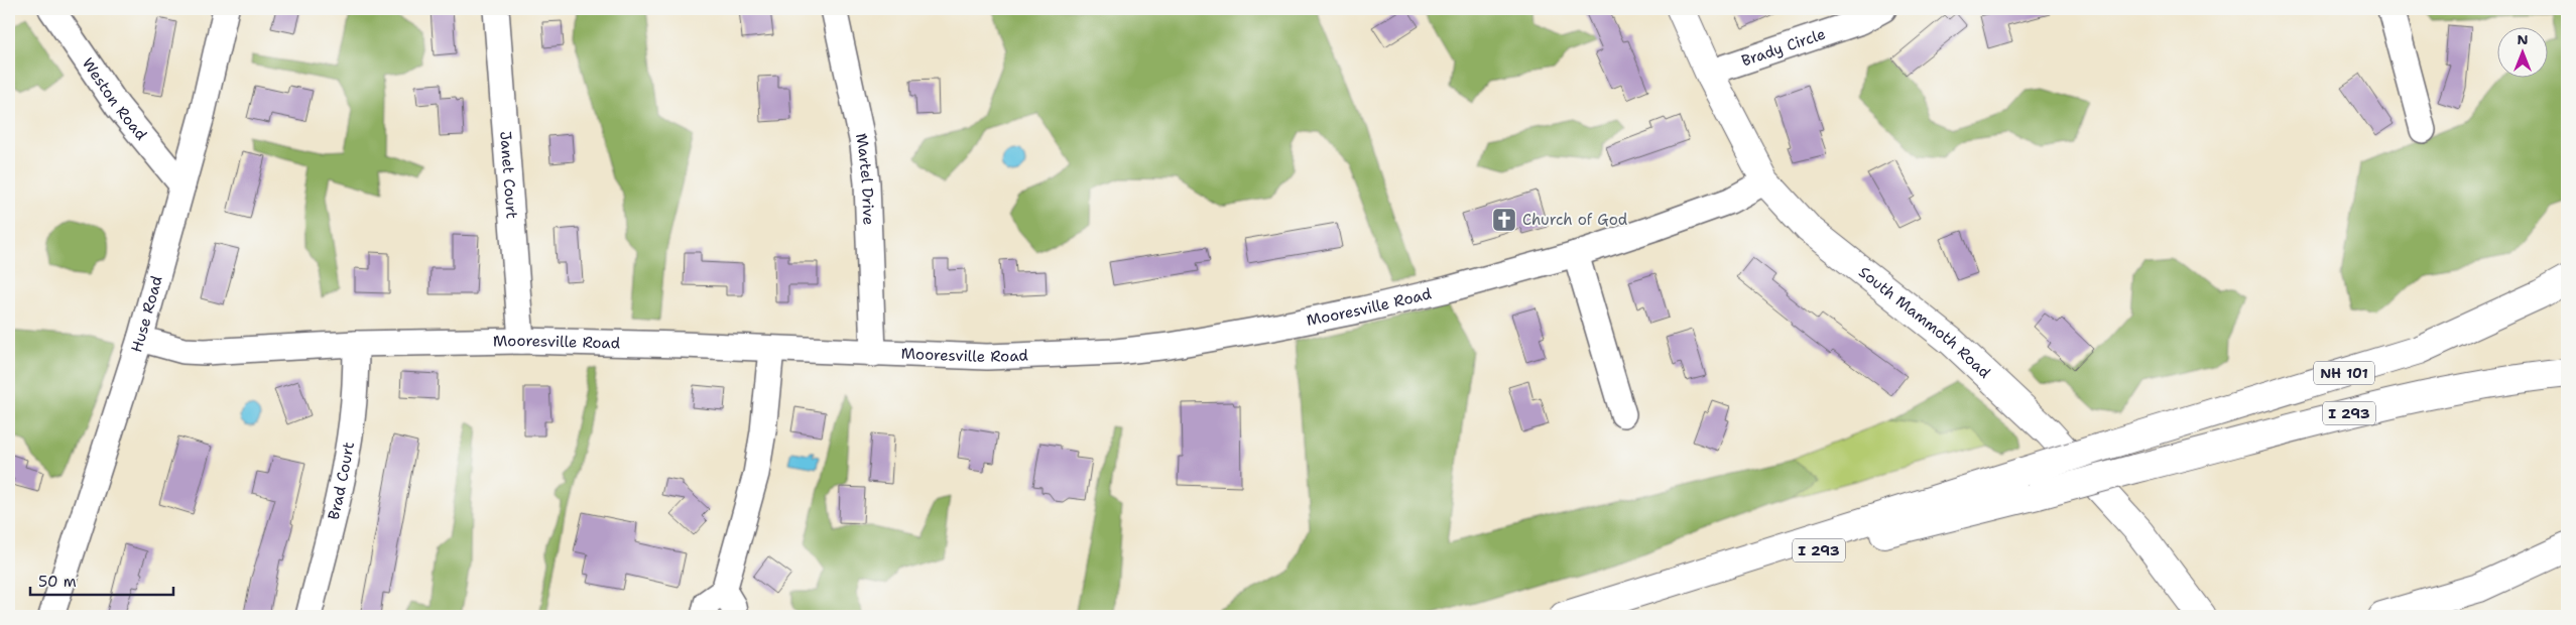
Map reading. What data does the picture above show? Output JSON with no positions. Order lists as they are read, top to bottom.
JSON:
{
  "streets": {
    "main road": ["South Mammoth Road", "NH 101", "I 293"],
    "street": [
      "Brady Circle",
      "Weston Road",
      "Janet Court",
      "Martel Drive",
      "Mooresville Road",
      "Huse Road",
      "Brad Court"
    ]
  },
  "crossings": [
    ["Brady Circle", "South Mammoth Road"],
    ["Weston Road", "Huse Road"],
    ["Janet Court", "Mooresville Road"],
    ["Martel Drive", "Mooresville Road"],
    ["Mooresville Road", "Huse Road"],
    ["Mooresville Road", "South Mammoth Road"],
    ["Mooresville Road", "Brad Court"],
    ["NH 101", "I 293"]
  ],
  "places": {
    "church": ["Church of God"]
  },
  "scale_bar": "50 m",
  "north": "top"
}
